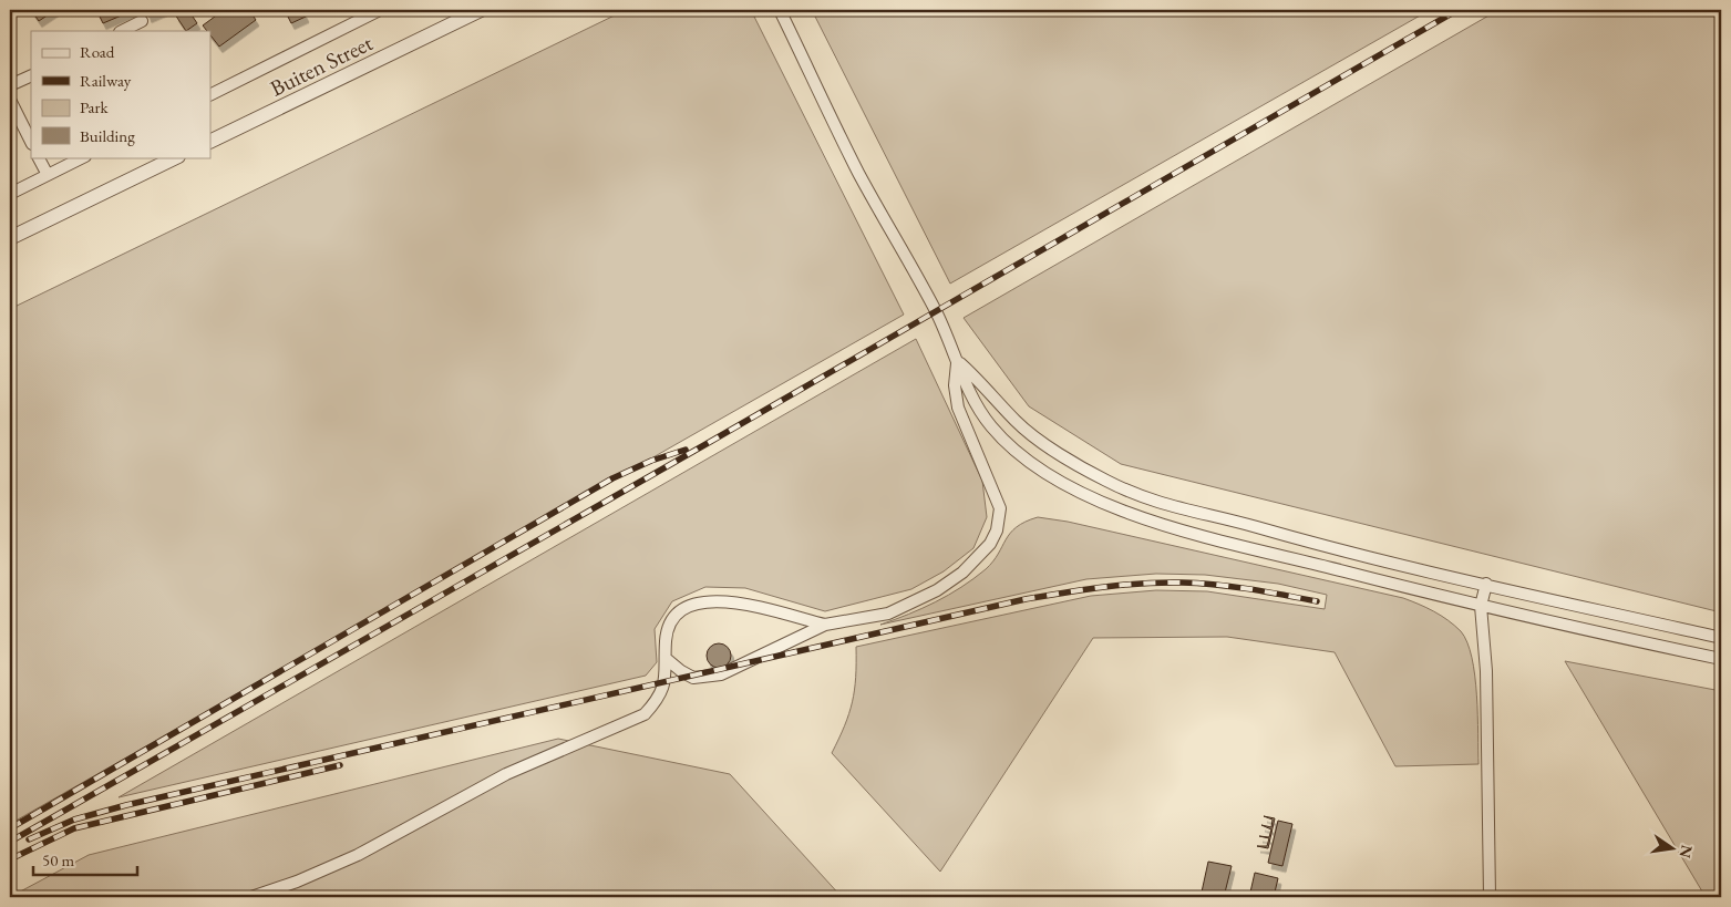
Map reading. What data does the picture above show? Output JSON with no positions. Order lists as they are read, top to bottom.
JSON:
{
  "streets": {
    "street": ["Buiten Street"]
  },
  "legend": [
    "Road",
    "Railway",
    "Park",
    "Building"
  ],
  "scale_bar": "50 m",
  "north": "right"
}
